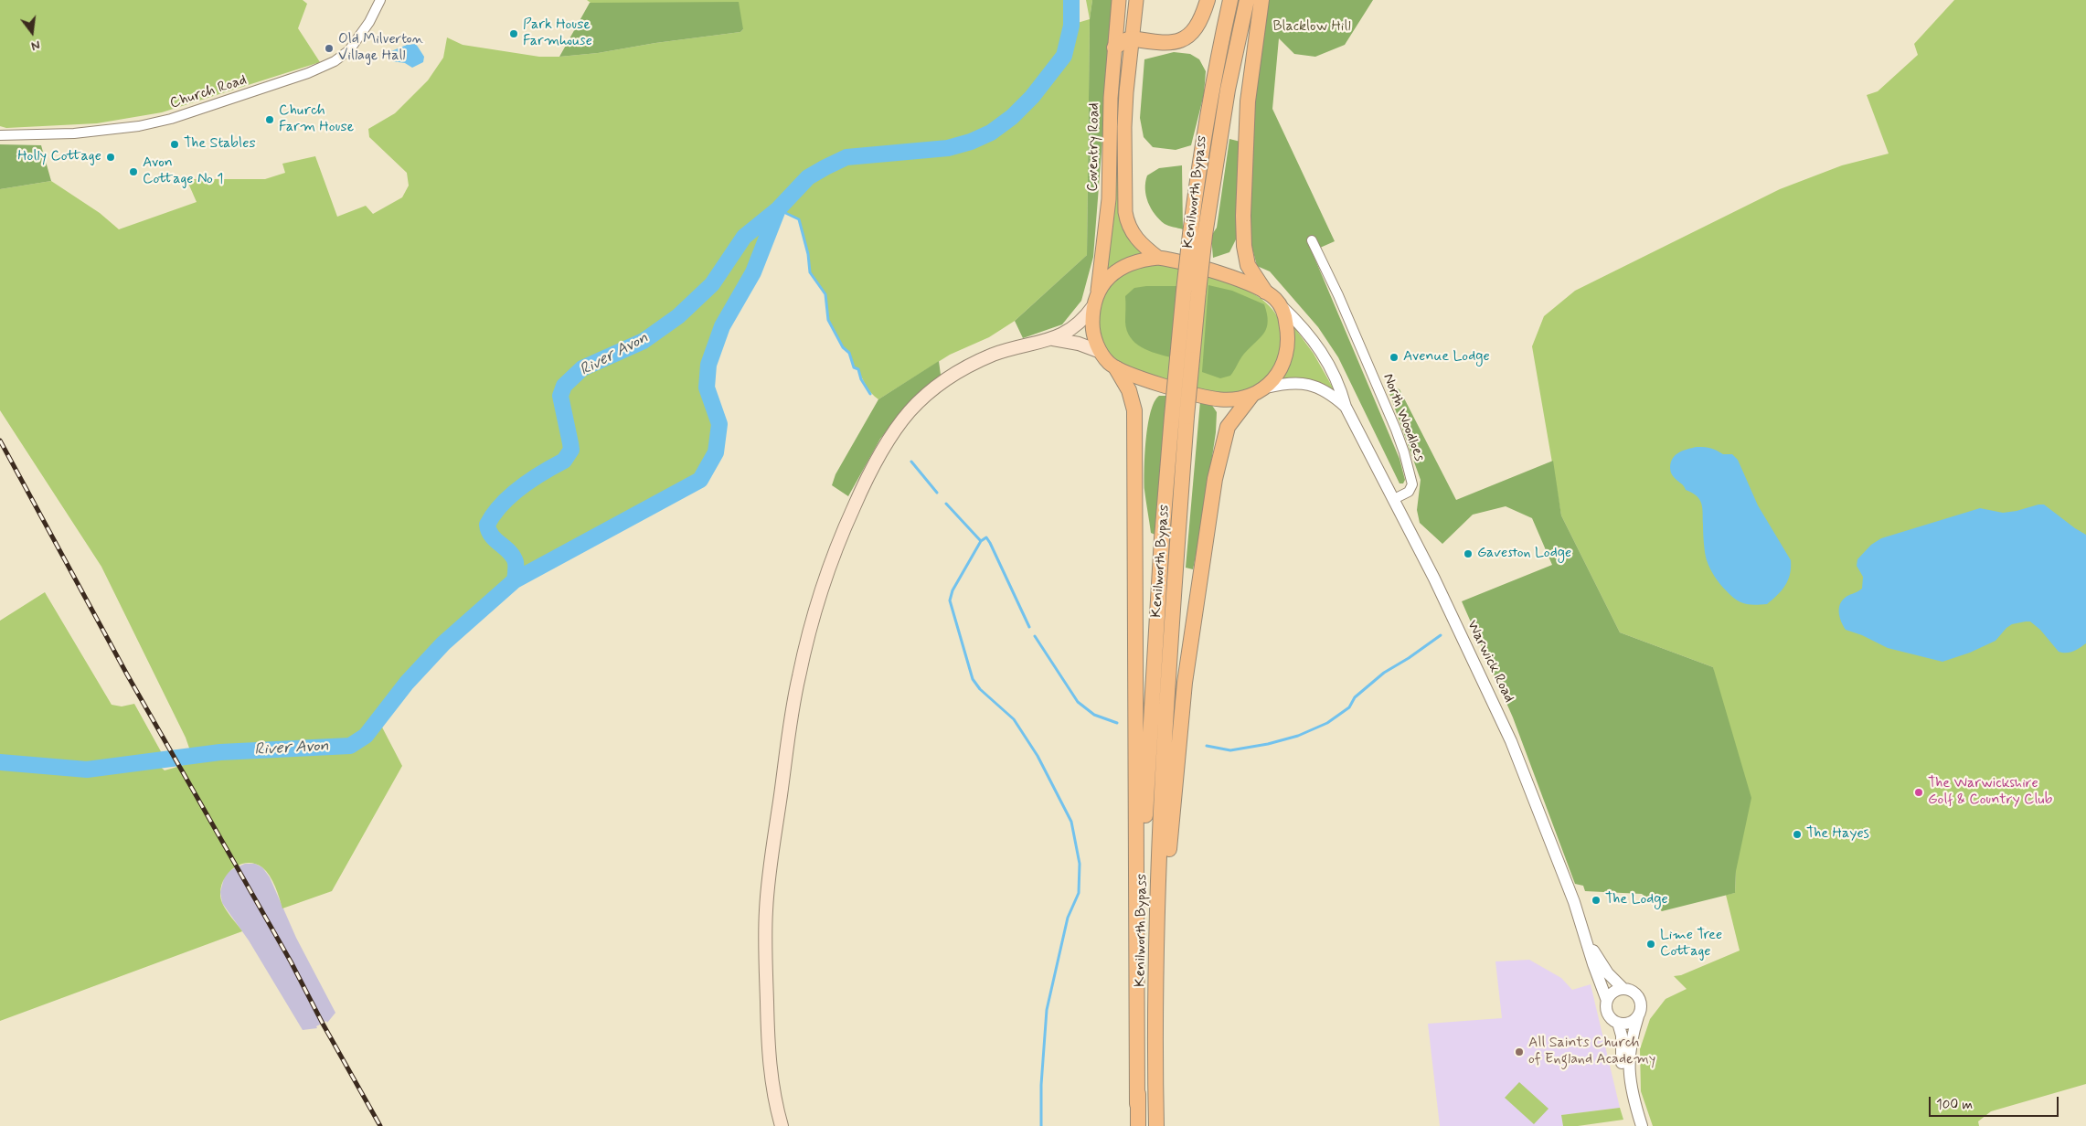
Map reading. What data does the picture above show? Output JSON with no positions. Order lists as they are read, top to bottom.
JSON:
{
  "streets": {
    "highway": ["Kenilworth Bypass"],
    "main road": ["Coventry Road"],
    "street": ["Church Road", "North Woodloes", "Warwick Road"]
  },
  "crossings": [
    ["North Woodloes", "Warwick Road"]
  ],
  "water": ["River Avon"],
  "parks": ["Blacklow Hill"],
  "places": [
    "Park House Farmhouse",
    "Old Milverton Village Hall",
    "Church Farm House",
    "The Stables",
    "Holly Cottage",
    "Avon Cottage No 1",
    "Avenue Lodge",
    "Gaveston Lodge",
    "The Warwickshire Golf & Country Club",
    "The Hayes",
    "The Lodge",
    "Lime Tree Cottage",
    "All Saints Church of England Academy"
  ],
  "scale_bar": "100 m",
  "north": "bottom"
}
